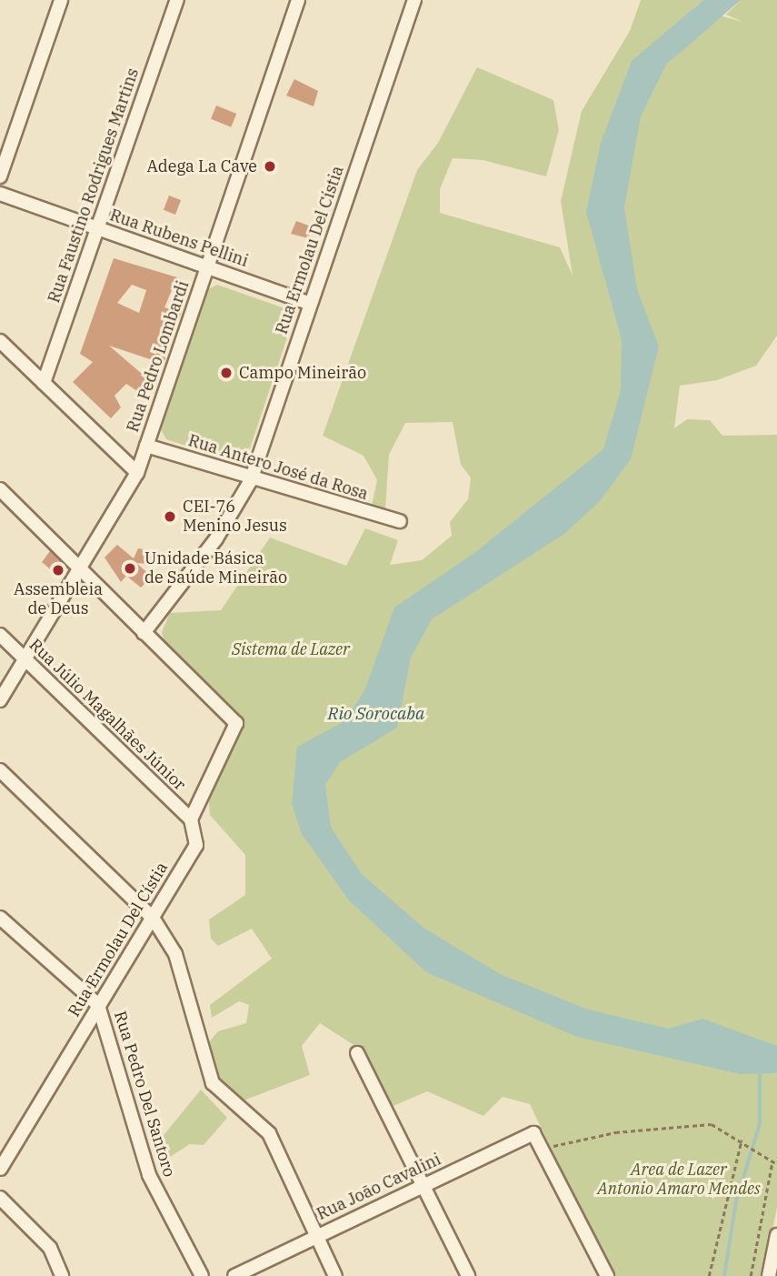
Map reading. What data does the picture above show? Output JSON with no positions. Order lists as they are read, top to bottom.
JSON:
{
  "streets": {
    "street": [
      "Rua Faustino Rodrigues Martins",
      "Rua Rubens Pellini",
      "Rua Ermolau Del Cístia",
      "Rua Pedro Lombardi",
      "Rua Antero José da Rosa",
      "Rua Júlio Magalhães Júnior",
      "Rua Pedro Del Santoro",
      "Rua João Cavalini"
    ]
  },
  "crossings": [
    ["Rua Faustino Rodrigues Martins", "Rua Rubens Pellini"],
    ["Rua Rubens Pellini", "Rua Ermolau Del Cístia"],
    ["Rua Rubens Pellini", "Rua Pedro Lombardi"],
    ["Rua Ermolau Del Cístia", "Rua Antero José da Rosa"],
    ["Rua Ermolau Del Cístia", "Rua Júlio Magalhães Júnior"],
    ["Rua Ermolau Del Cístia", "Rua Pedro Del Santoro"],
    ["Rua Pedro Lombardi", "Rua Antero José da Rosa"],
    ["Rua Pedro Lombardi", "Rua Júlio Magalhães Júnior"]
  ],
  "water": ["Rio Sorocaba"],
  "parks": ["Sistema de Lazer", "Area de Lazer Antonio Amaro Mendes"],
  "places": [
    "Adega La Cave",
    "Campo Mineirão",
    "CEI-76 Menino Jesus",
    "Unidade Básica de Saúde Mineirão",
    "Assembleia de Deus"
  ]
}
